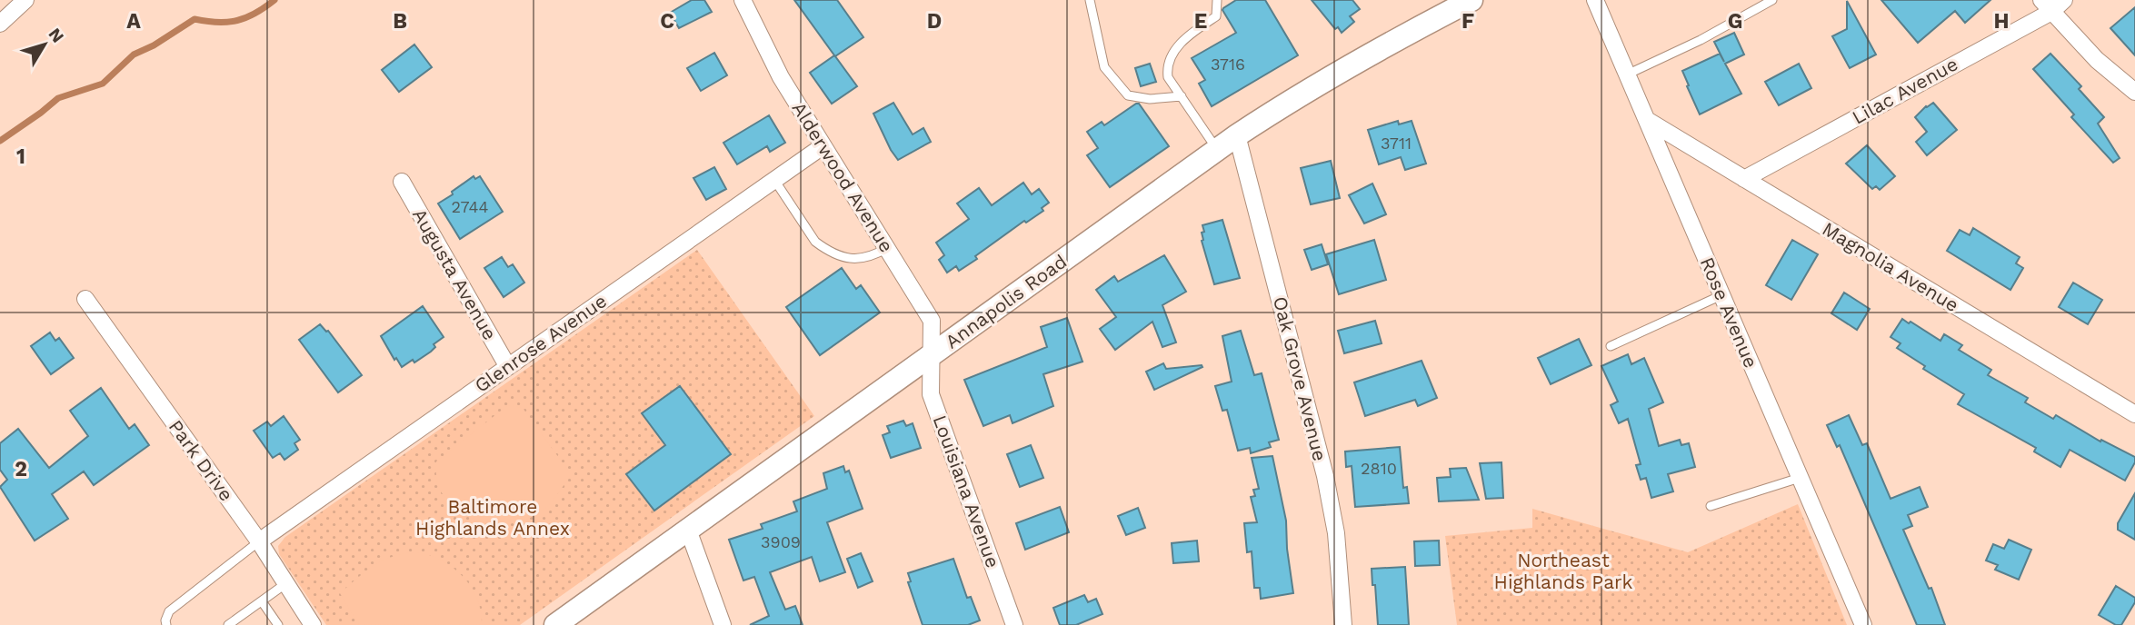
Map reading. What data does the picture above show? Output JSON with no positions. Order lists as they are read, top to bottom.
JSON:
{
  "streets": {
    "main road": ["Annapolis Road"],
    "street": [
      "Lilac Avenue",
      "Alderwood Avenue",
      "Magnolia Avenue",
      "Augusta Avenue",
      "Rose Avenue",
      "Glenrose Avenue",
      "Oak Grove Avenue",
      "Park Drive",
      "Louisiana Avenue"
    ]
  },
  "crossings": [
    ["Lilac Avenue", "Magnolia Avenue"],
    ["Alderwood Avenue", "Annapolis Road"],
    ["Alderwood Avenue", "Glenrose Avenue"],
    ["Alderwood Avenue", "Louisiana Avenue"],
    ["Magnolia Avenue", "Rose Avenue"],
    ["Augusta Avenue", "Glenrose Avenue"],
    ["Annapolis Road", "Oak Grove Avenue"],
    ["Annapolis Road", "Louisiana Avenue"],
    ["Glenrose Avenue", "Park Drive"]
  ],
  "parks": ["Baltimore Highlands Annex", "Northeast Highlands Park"],
  "house_numbers": [
    "3716",
    "3711",
    "2744",
    "2810",
    "3909"
  ],
  "north": "top right",
  "grid": {
    "columns": [
      "A",
      "B",
      "C",
      "D",
      "E",
      "F",
      "G",
      "H"
    ],
    "rows": ["1", "2"]
  }
}
